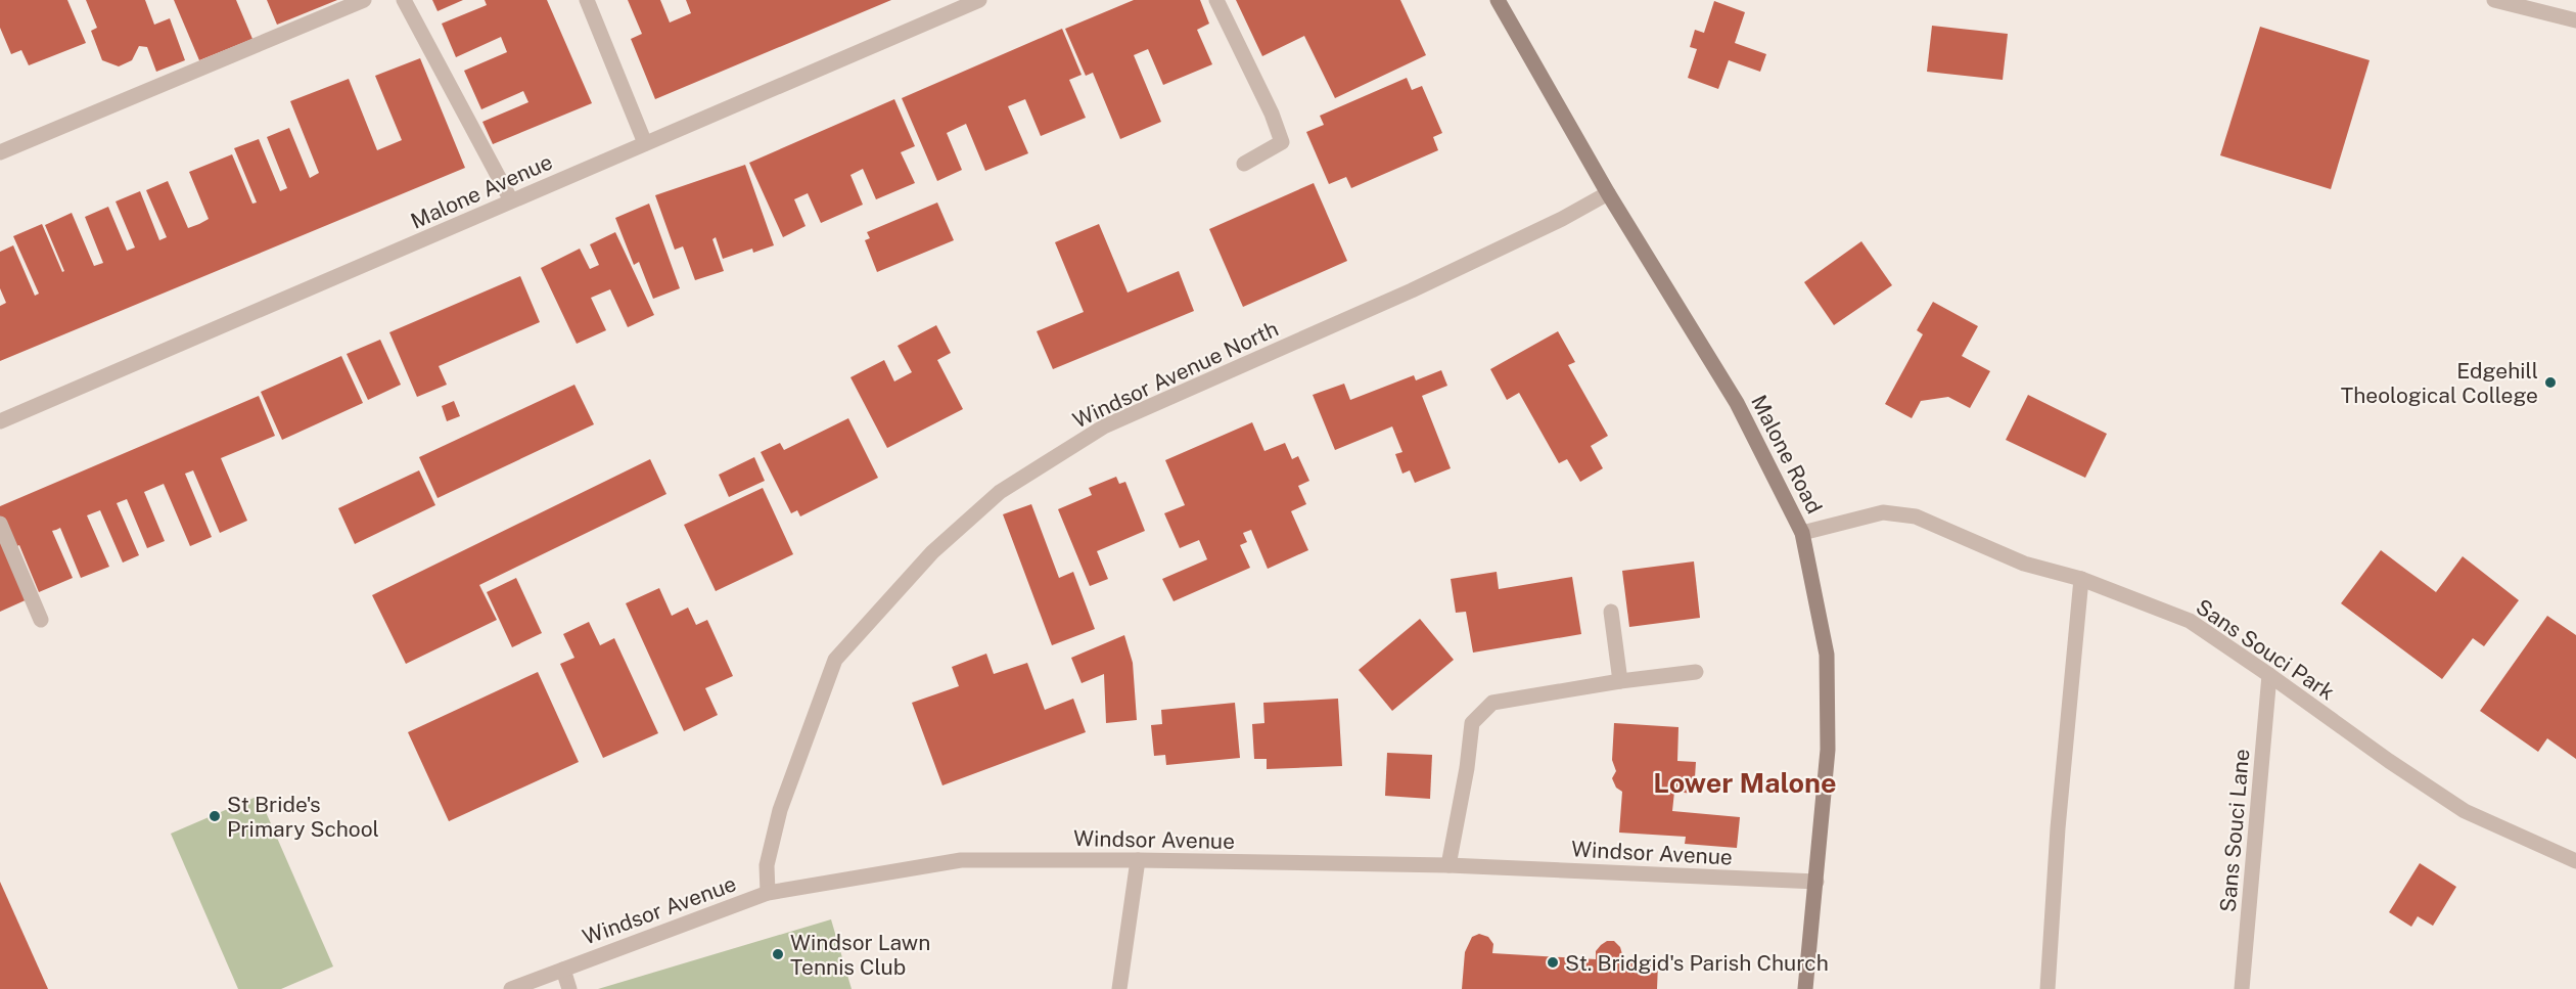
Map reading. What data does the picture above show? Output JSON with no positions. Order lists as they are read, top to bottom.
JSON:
{
  "streets": {
    "main road": ["Malone Road"],
    "street": [
      "Malone Avenue",
      "Windsor Avenue North",
      "Sans Souci Park",
      "Sans Souci Lane",
      "Windsor Avenue"
    ]
  },
  "crossings": [
    ["Windsor Avenue North", "Malone Road"],
    ["Windsor Avenue North", "Windsor Avenue"],
    ["Malone Road", "Sans Souci Park"],
    ["Malone Road", "Windsor Avenue"],
    ["Sans Souci Park", "Sans Souci Lane"]
  ],
  "districts": ["Lower Malone"],
  "places": [
    "Edgehill Theological College",
    "St Bride's Primary School",
    "Windsor Lawn Tennis Club",
    "St. Bridgid's Parish Church"
  ]
}
